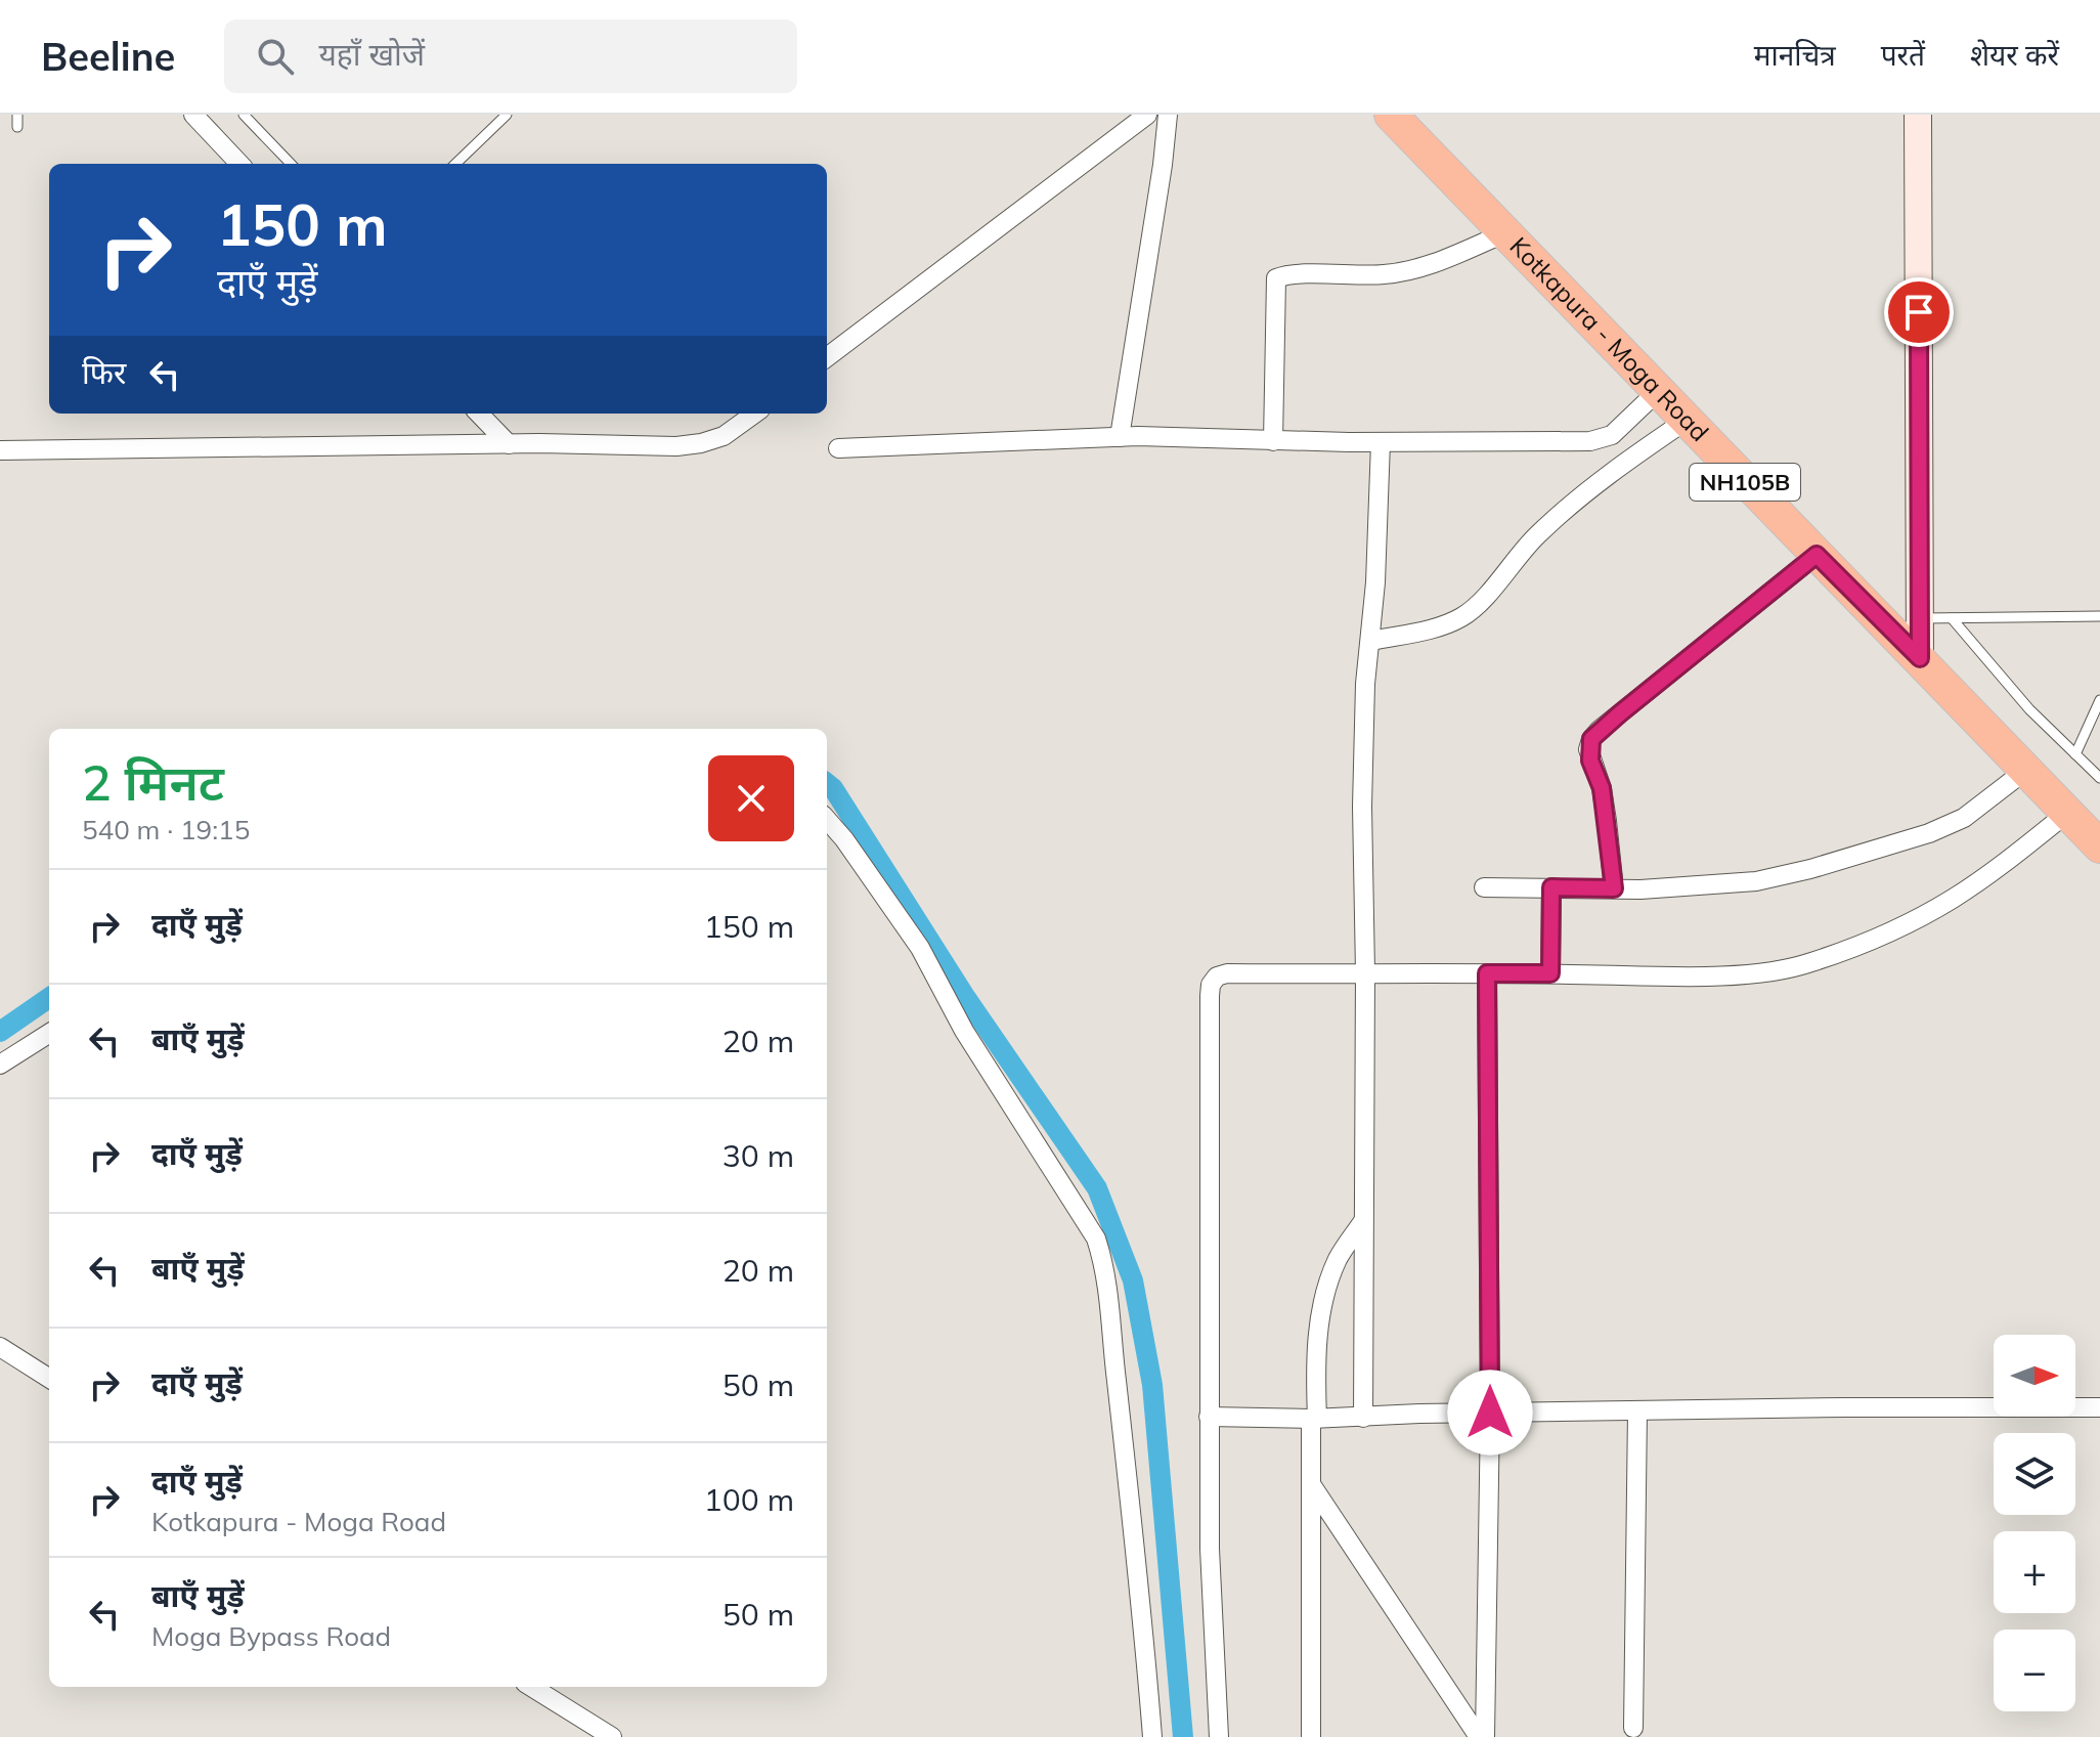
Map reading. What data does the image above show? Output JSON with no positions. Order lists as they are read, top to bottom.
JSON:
{
  "streets": {
    "highway": ["Kotkapura - Moga Road", "NH105B"]
  },
  "north": "right",
  "page": {
    "header": "Beeline",
    "search": "यहाँ खोजें",
    "nav": ["मानचित्र", "परतें", "शेयर करें"],
    "turn": ["150 m", "दाएँ मुड़ें"],
    "then": "फिर",
    "heading": ["2 मिनट", "540 m · 19:15"],
    "list": [
      {
        "name": "दाएँ मुड़ें",
        "value": "150 m"
      },
      {
        "name": "बाएँ मुड़ें",
        "value": "20 m"
      },
      {
        "name": "दाएँ मुड़ें",
        "value": "30 m"
      },
      {
        "name": "बाएँ मुड़ें",
        "value": "20 m"
      },
      {
        "name": "दाएँ मुड़ें",
        "value": "50 m"
      },
      {
        "name": "दाएँ मुड़ें",
        "note": "Kotkapura - Moga Road",
        "value": "100 m"
      },
      {
        "name": "बाएँ मुड़ें",
        "note": "Moga Bypass Road",
        "value": "50 m"
      }
    ],
    "map_buttons": ["+", "−"]
  }
}
